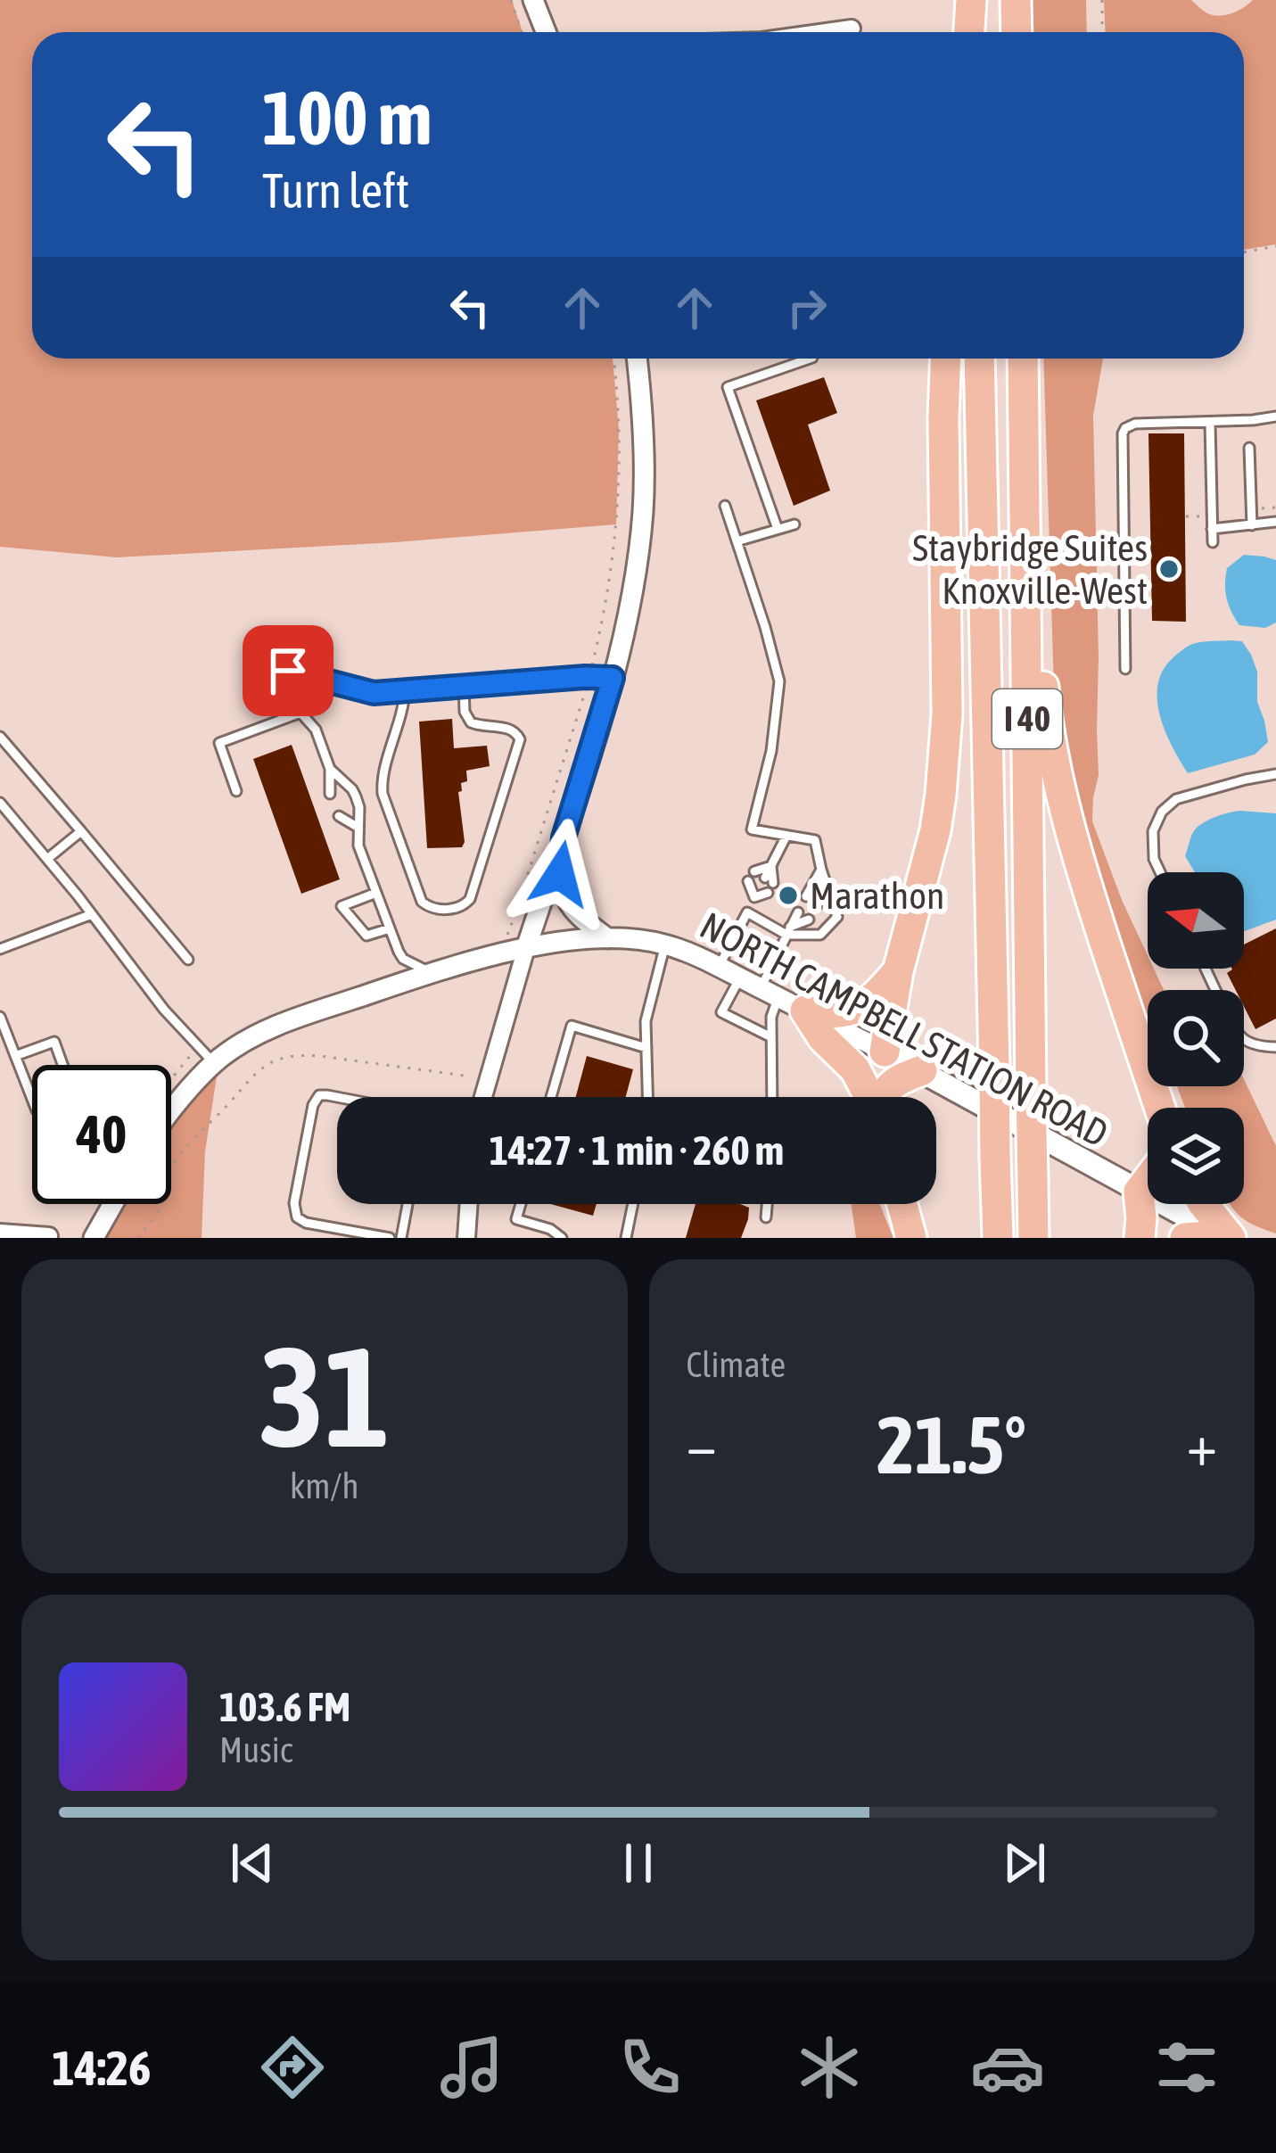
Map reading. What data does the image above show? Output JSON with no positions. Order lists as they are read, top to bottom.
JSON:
{
  "streets": {
    "highway": ["I 40"],
    "main road": ["NORTH CAMPBELL STATION ROAD"]
  },
  "places": ["Staybridge Suites Knoxville-West", "Marathon"],
  "north": "left",
  "page": {
    "turn": ["100 m", "Turn left"],
    "limit": "40",
    "trip": "14:27 · 1 min · 260 m",
    "tile": [
      ["31", "km/h"],
      "Climate"
    ],
    "heat": ["−", "21.5°", "+"],
    "song": ["103.6 FM", "Music"],
    "tabs": "14:26"
  }
}
